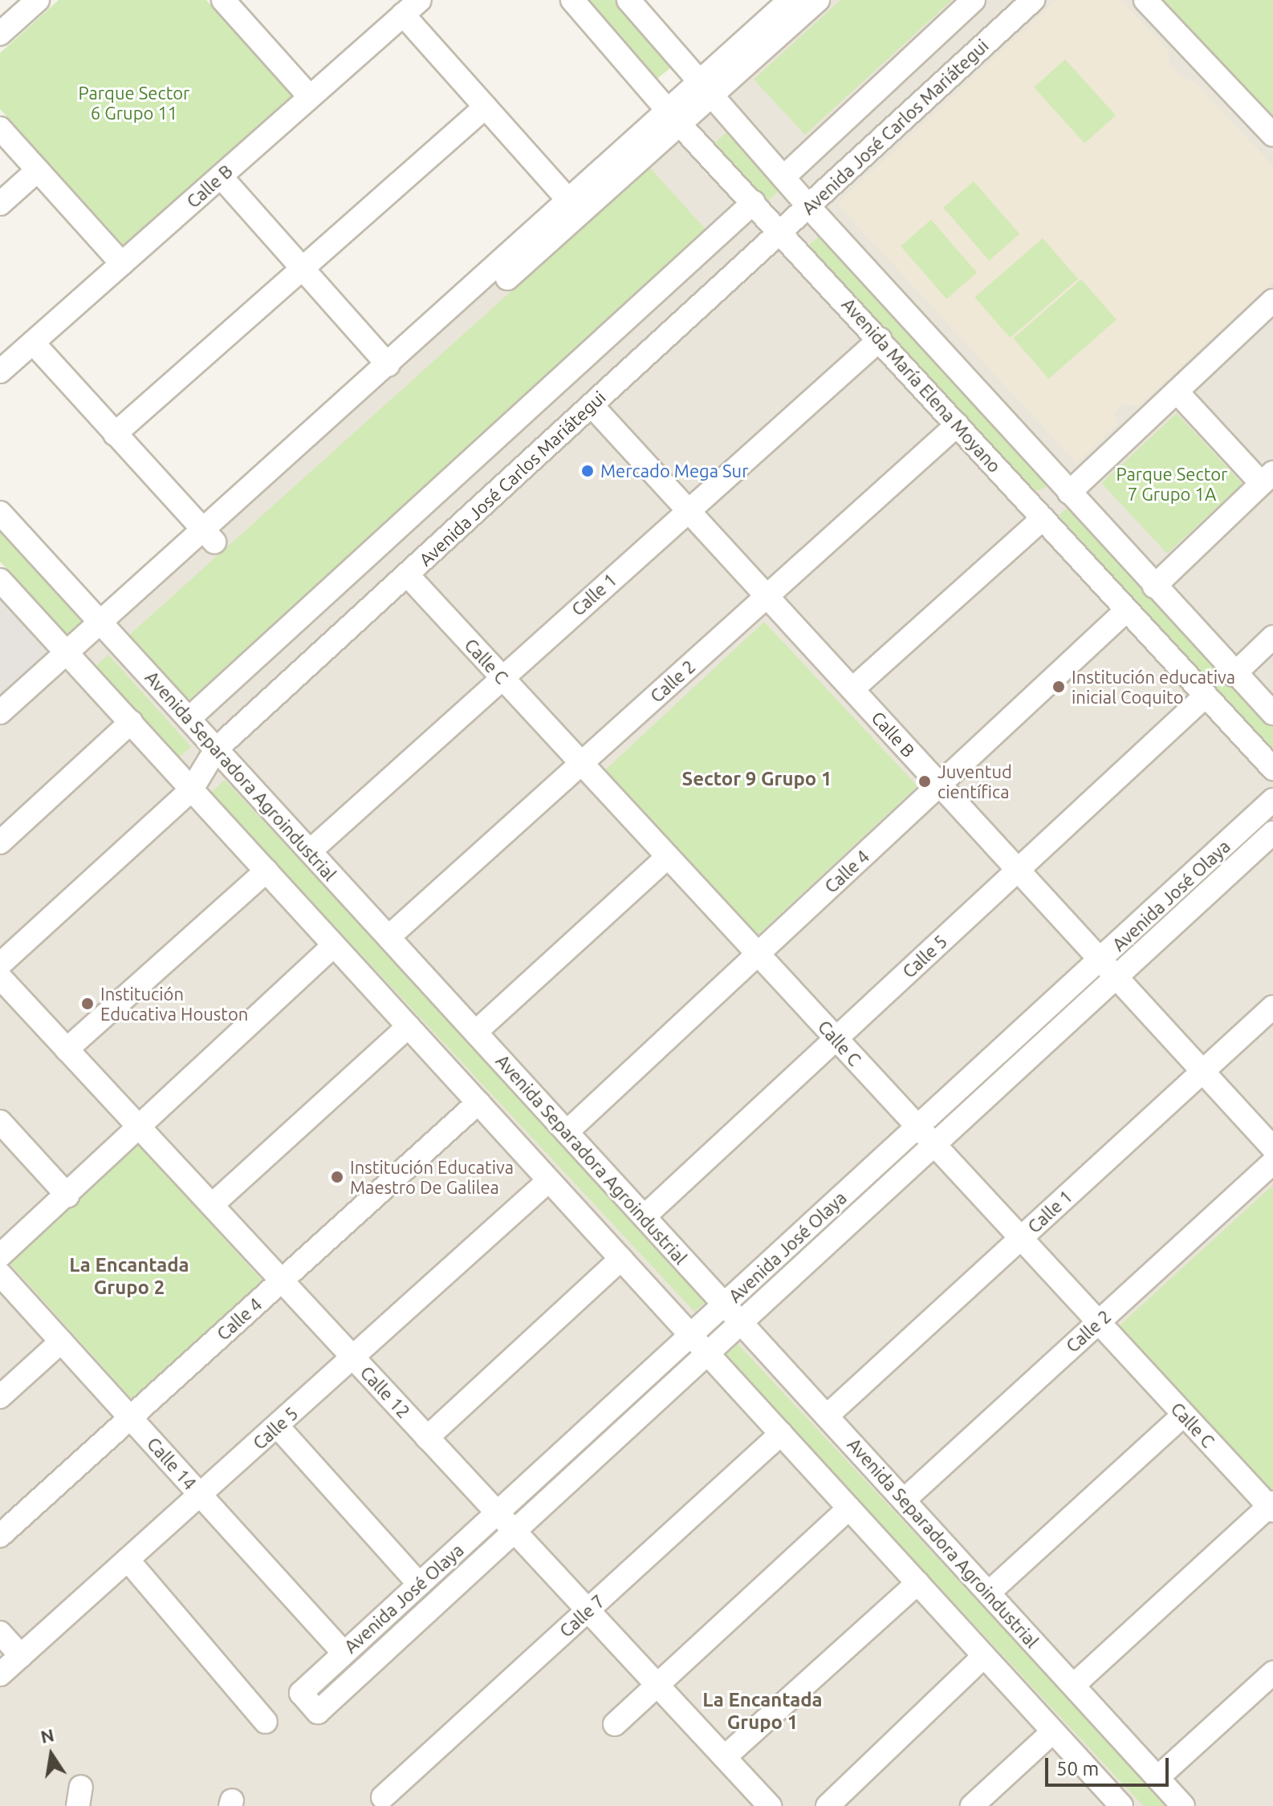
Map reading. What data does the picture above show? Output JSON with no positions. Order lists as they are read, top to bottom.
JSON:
{
  "streets": {
    "street": [
      "Avenida José Carlos Mariátegui",
      "Calle B",
      "Avenida María Elena Moyano",
      "Calle 1",
      "Calle C",
      "Calle 2",
      "Avenida Separadora Agroindustrial",
      "Calle 4",
      "Avenida José Olaya",
      "Calle 5",
      "Calle 12",
      "Calle 14",
      "Calle 7"
    ]
  },
  "crossings": [
    ["Avenida José Carlos Mariátegui", "Calle B"],
    ["Avenida José Carlos Mariátegui", "Avenida María Elena Moyano"],
    ["Avenida José Carlos Mariátegui", "Calle C"],
    ["Avenida José Carlos Mariátegui", "Avenida Separadora Agroindustrial"],
    ["Calle B", "Calle 1"],
    ["Calle B", "Calle 2"],
    ["Calle B", "Calle 4"],
    ["Calle B", "Avenida José Olaya"],
    ["Calle B", "Calle 5"],
    ["Avenida María Elena Moyano", "Calle 1"],
    ["Avenida María Elena Moyano", "Calle 2"],
    ["Avenida María Elena Moyano", "Calle 4"],
    ["Avenida María Elena Moyano", "Calle 5"],
    ["Calle 1", "Calle C"],
    ["Calle 1", "Avenida Separadora Agroindustrial"],
    ["Calle C", "Calle 2"],
    ["Calle C", "Calle 4"],
    ["Calle C", "Avenida José Olaya"],
    ["Calle C", "Calle 5"],
    ["Calle 2", "Avenida Separadora Agroindustrial"],
    ["Avenida Separadora Agroindustrial", "Calle 4"],
    ["Avenida Separadora Agroindustrial", "Avenida José Olaya"],
    ["Avenida Separadora Agroindustrial", "Calle 5"],
    ["Calle 4", "Calle 12"],
    ["Calle 4", "Calle 14"],
    ["Avenida José Olaya", "Calle 12"],
    ["Avenida José Olaya", "Calle 14"],
    ["Calle 5", "Calle 12"],
    ["Calle 5", "Calle 14"],
    ["Calle 12", "Calle 7"]
  ],
  "districts": ["Sector 9 Grupo 1", "La Encantada Grupo 2", "La Encantada Grupo 1"],
  "parks": ["Parque Sector 6 Grupo 11", "Parque Sector 7 Grupo 1A"],
  "places": [
    "Mercado Mega Sur",
    "Institución educativa inicial Coquito",
    "Juventud científica",
    "Institución Educativa Houston",
    "Institución Educativa Maestro De Galilea"
  ],
  "scale_bar": "50 m",
  "north": "top"
}
